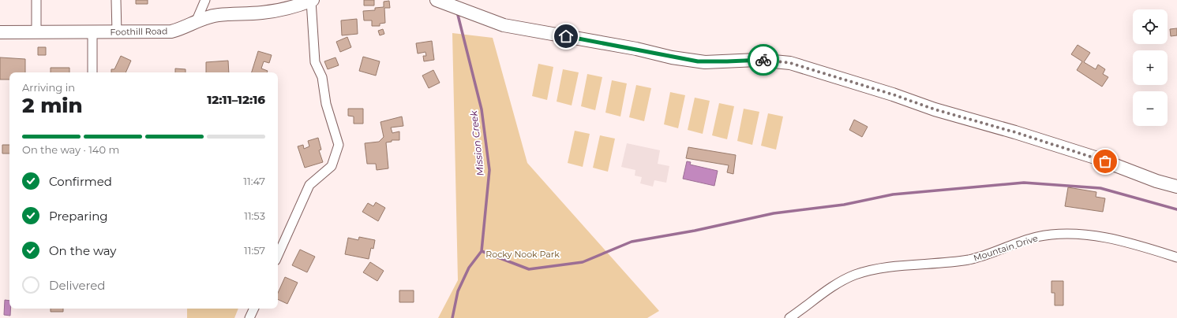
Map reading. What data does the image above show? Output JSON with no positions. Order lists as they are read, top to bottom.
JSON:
{
  "streets": {
    "main road": ["Foothill Road"],
    "street": ["Mountain Drive"]
  },
  "water": ["Mission Creek"],
  "parks": ["Rocky Nook Park"],
  "page": {
    "map_buttons": ["+", "−"],
    "heading": ["2 min", "Arriving in", "12:11–12:16"],
    "bar": "On the way · 140 m",
    "list": [
      ["Confirmed", "11:47"],
      ["Preparing", "11:53"],
      ["On the way", "11:57"],
      "Delivered"
    ]
  }
}
